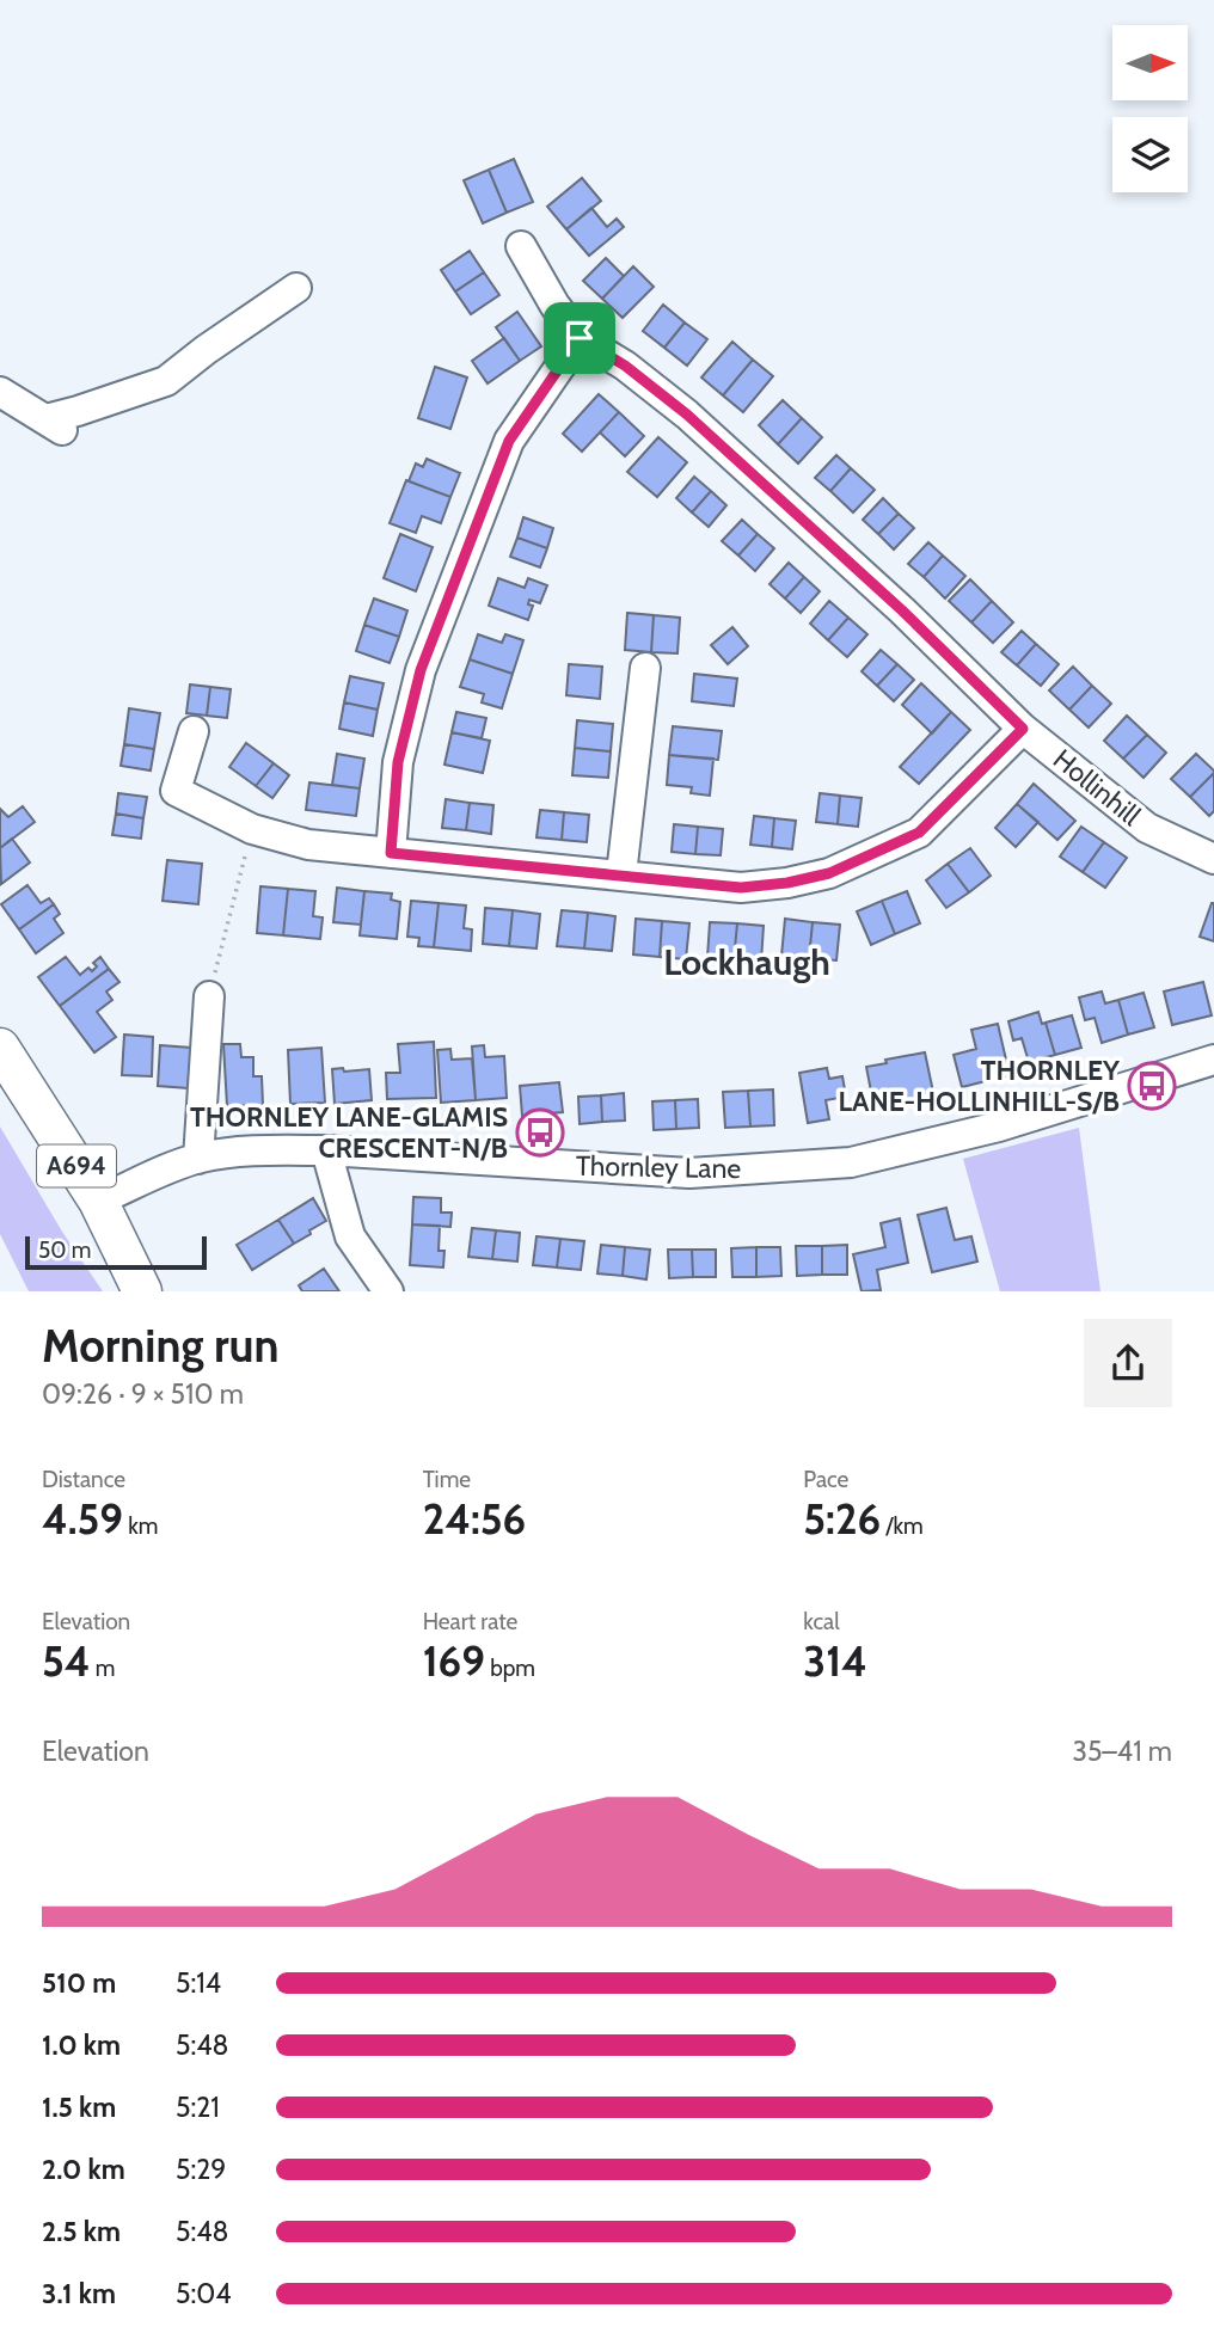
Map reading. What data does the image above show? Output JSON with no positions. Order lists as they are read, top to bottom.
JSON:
{
  "streets": {
    "main road": ["A694"],
    "street": ["Hollinhill", "Thornley Lane"]
  },
  "crossings": [
    ["A694", "Thornley Lane"]
  ],
  "districts": ["Lockhaugh"],
  "places": {
    "bus stop": ["THORNLEY LANE-HOLLINHILL-S/B", "THORNLEY LANE-GLAMIS CRESCENT-N/B"]
  },
  "scale_bar": "50 m",
  "north": "right",
  "page": {
    "scale": "50 m",
    "heading": ["Morning run", "09:26 · 9 × 510 m"],
    "stats": [
      ["Distance", "4.59 km"],
      ["Time", "24:56"],
      ["Pace", "5:26 /km"],
      ["Elevation", "54 m"],
      ["Heart rate", "169 bpm"],
      ["kcal", "314"]
    ],
    "chart": ["Elevation", "35–41 m"],
    "list": [
      {
        "name": "510 m",
        "note": "5:14"
      },
      {
        "name": "1.0 km",
        "note": "5:48"
      },
      {
        "name": "1.5 km",
        "note": "5:21"
      },
      {
        "name": "2.0 km",
        "note": "5:29"
      },
      {
        "name": "2.5 km",
        "note": "5:48"
      },
      {
        "name": "3.1 km",
        "note": "5:04"
      }
    ]
  }
}
